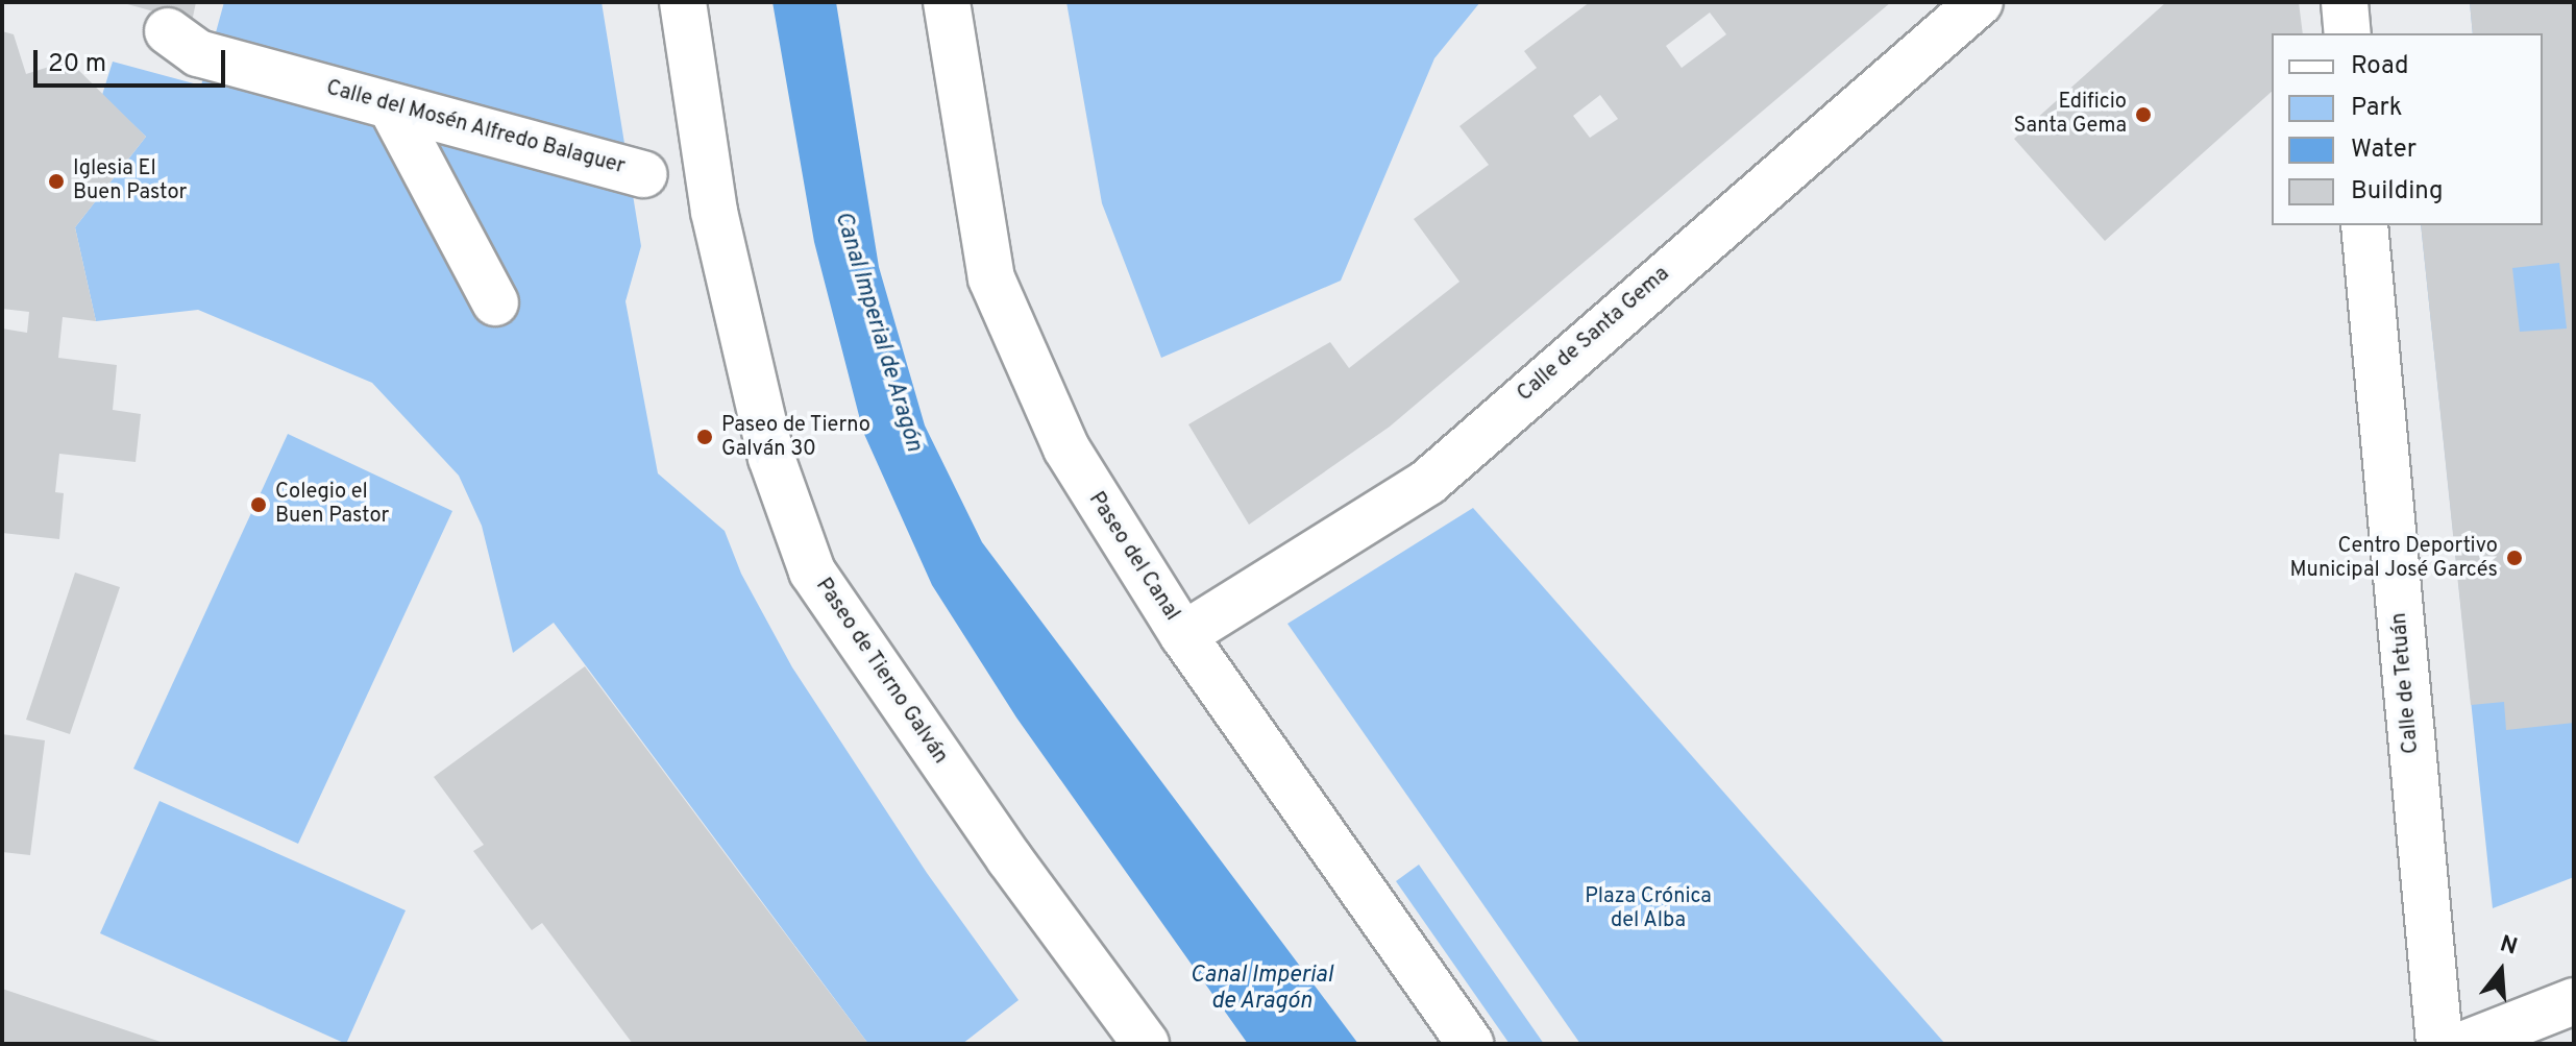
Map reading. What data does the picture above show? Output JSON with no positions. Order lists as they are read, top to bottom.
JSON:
{
  "streets": {
    "street": [
      "Calle del Mosén Alfredo Balaguer",
      "Calle de Santa Gema",
      "Paseo del Canal",
      "Paseo de Tierno Galván",
      "Calle de Tetuán"
    ]
  },
  "crossings": [
    ["Calle de Santa Gema", "Paseo del Canal"]
  ],
  "water": ["Canal Imperial de Aragón"],
  "parks": ["Plaza Crónica del Alba"],
  "places": [
    "Edificio Santa Gema",
    "Iglesia El Buen Pastor",
    "Paseo de Tierno Galván 30",
    "Colegio el Buen Pastor",
    "Centro Deportivo Municipal José Garcés"
  ],
  "legend": [
    "Road",
    "Park",
    "Water",
    "Building"
  ],
  "scale_bar": "20 m",
  "north": "top"
}
